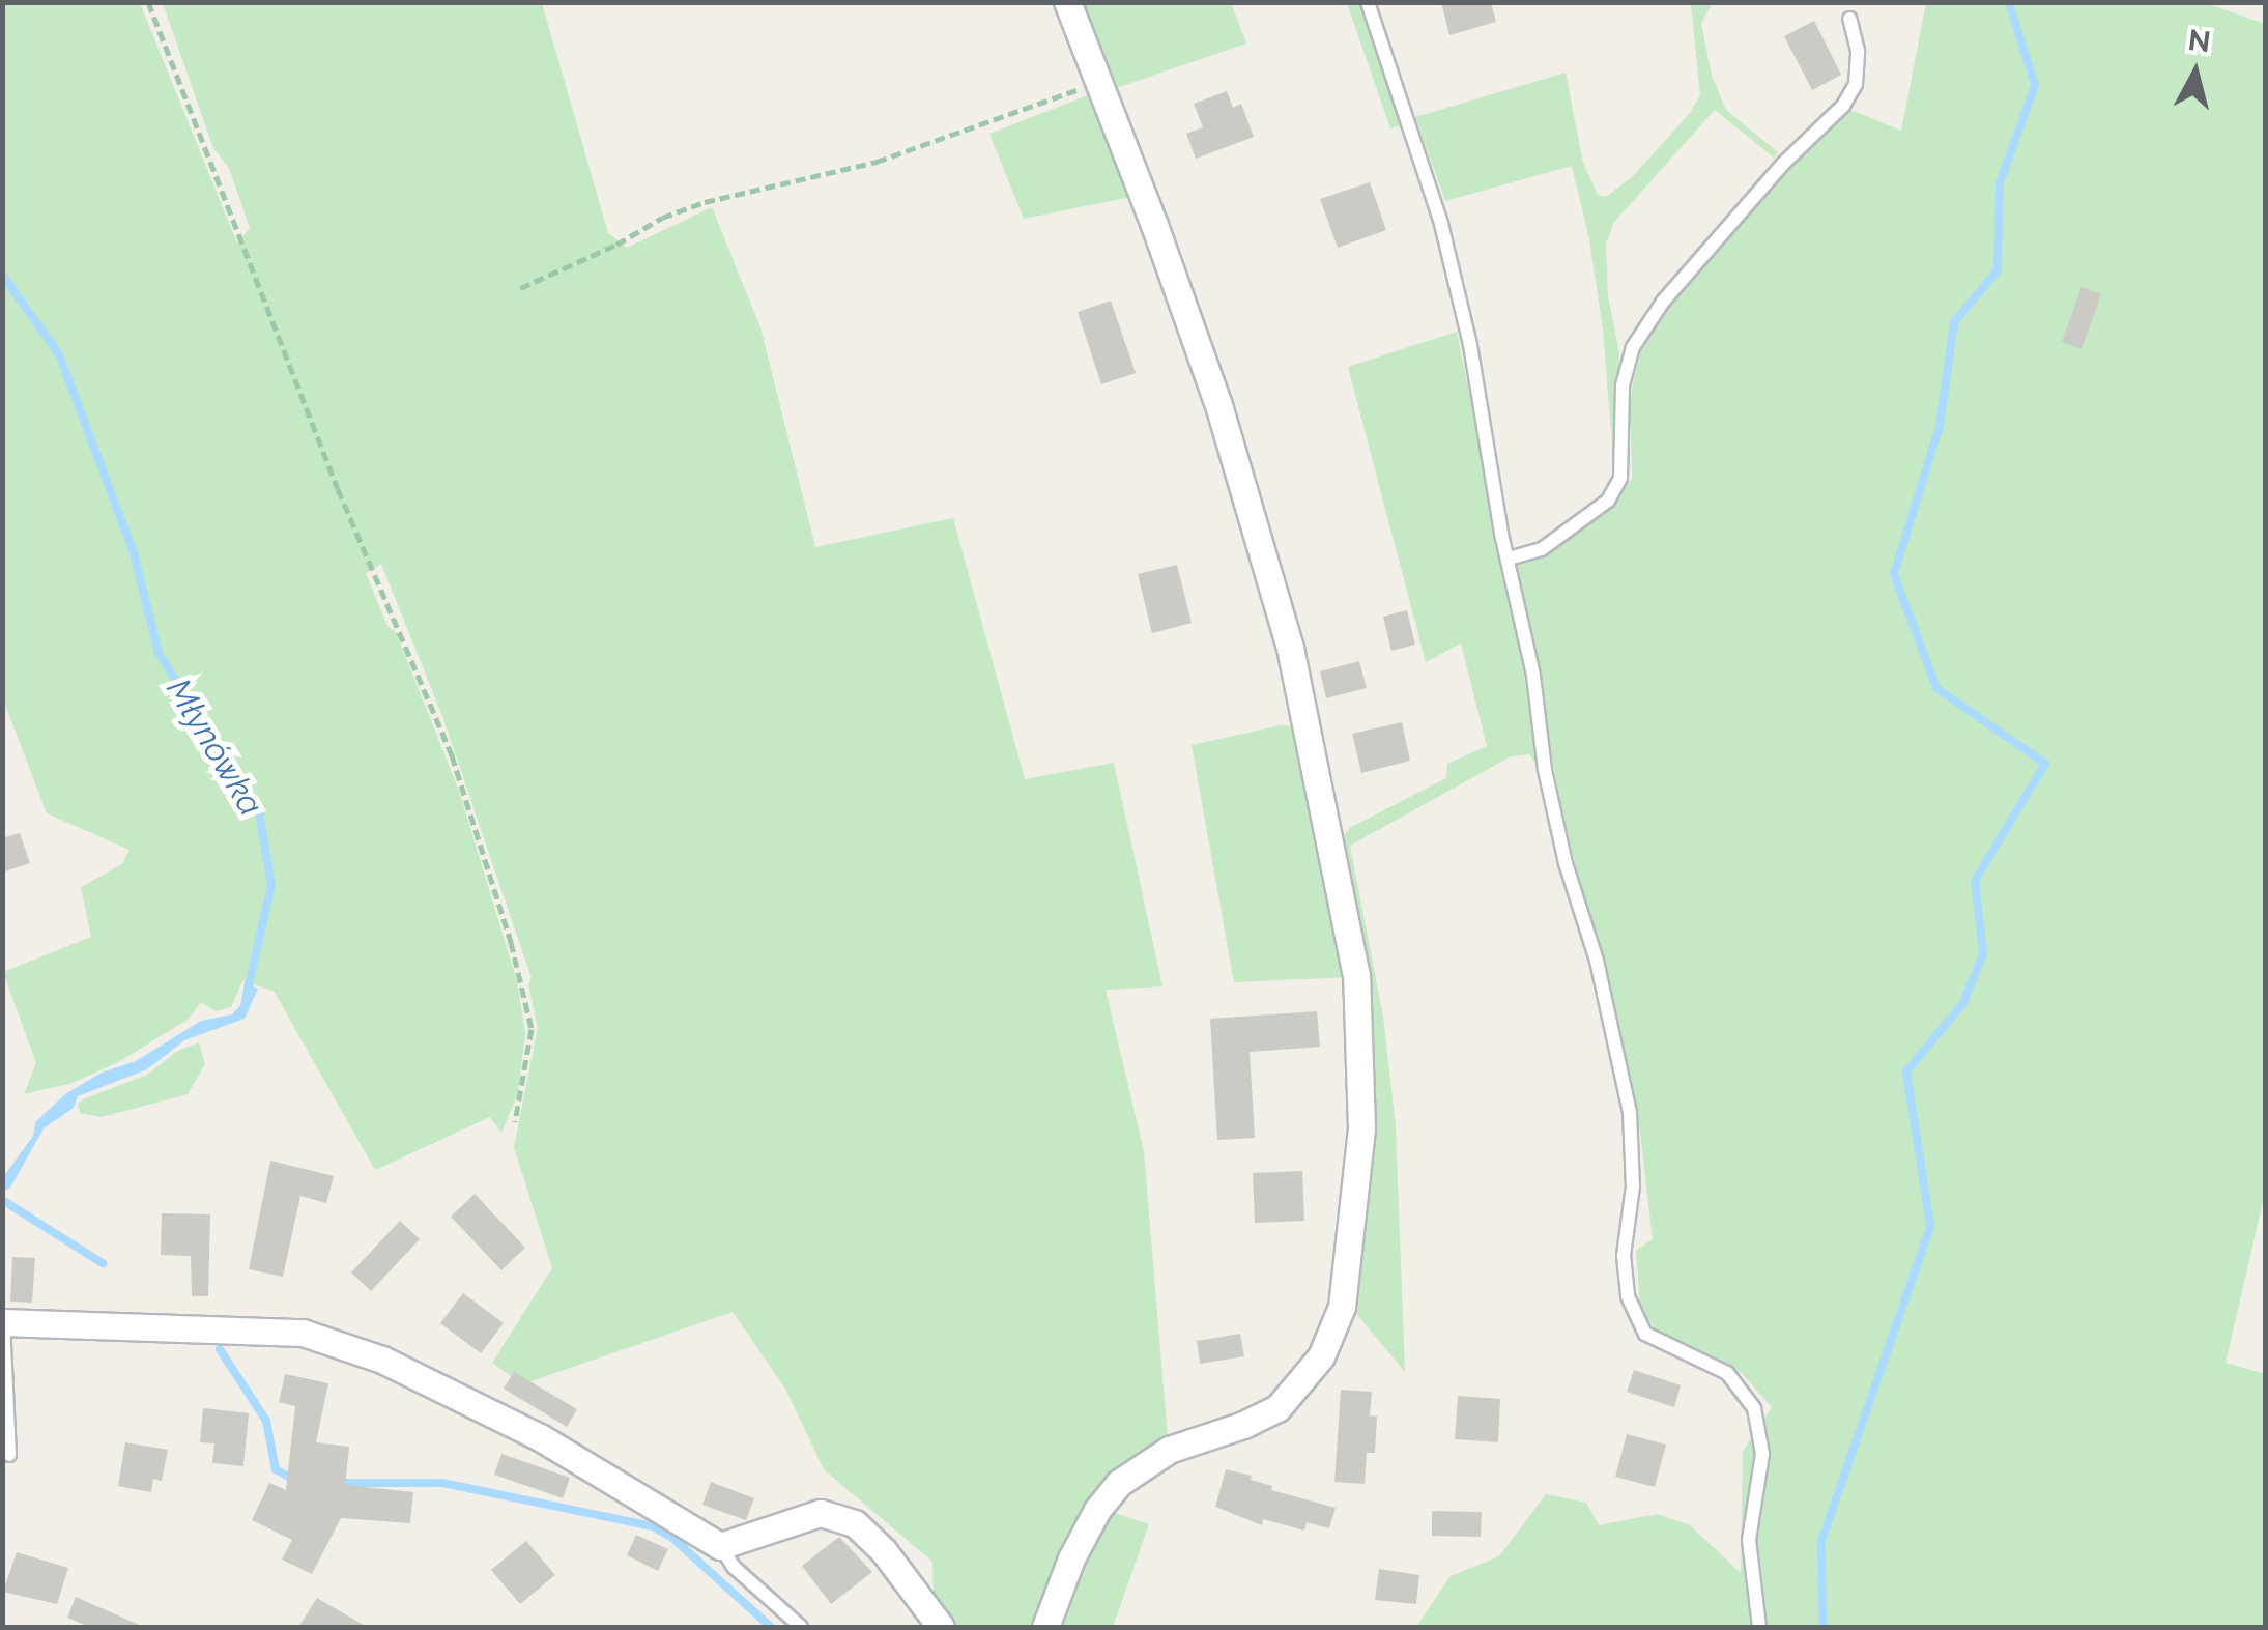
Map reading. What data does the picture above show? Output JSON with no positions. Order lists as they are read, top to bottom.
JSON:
{
  "water": ["Młynówka"],
  "north": "top"
}
